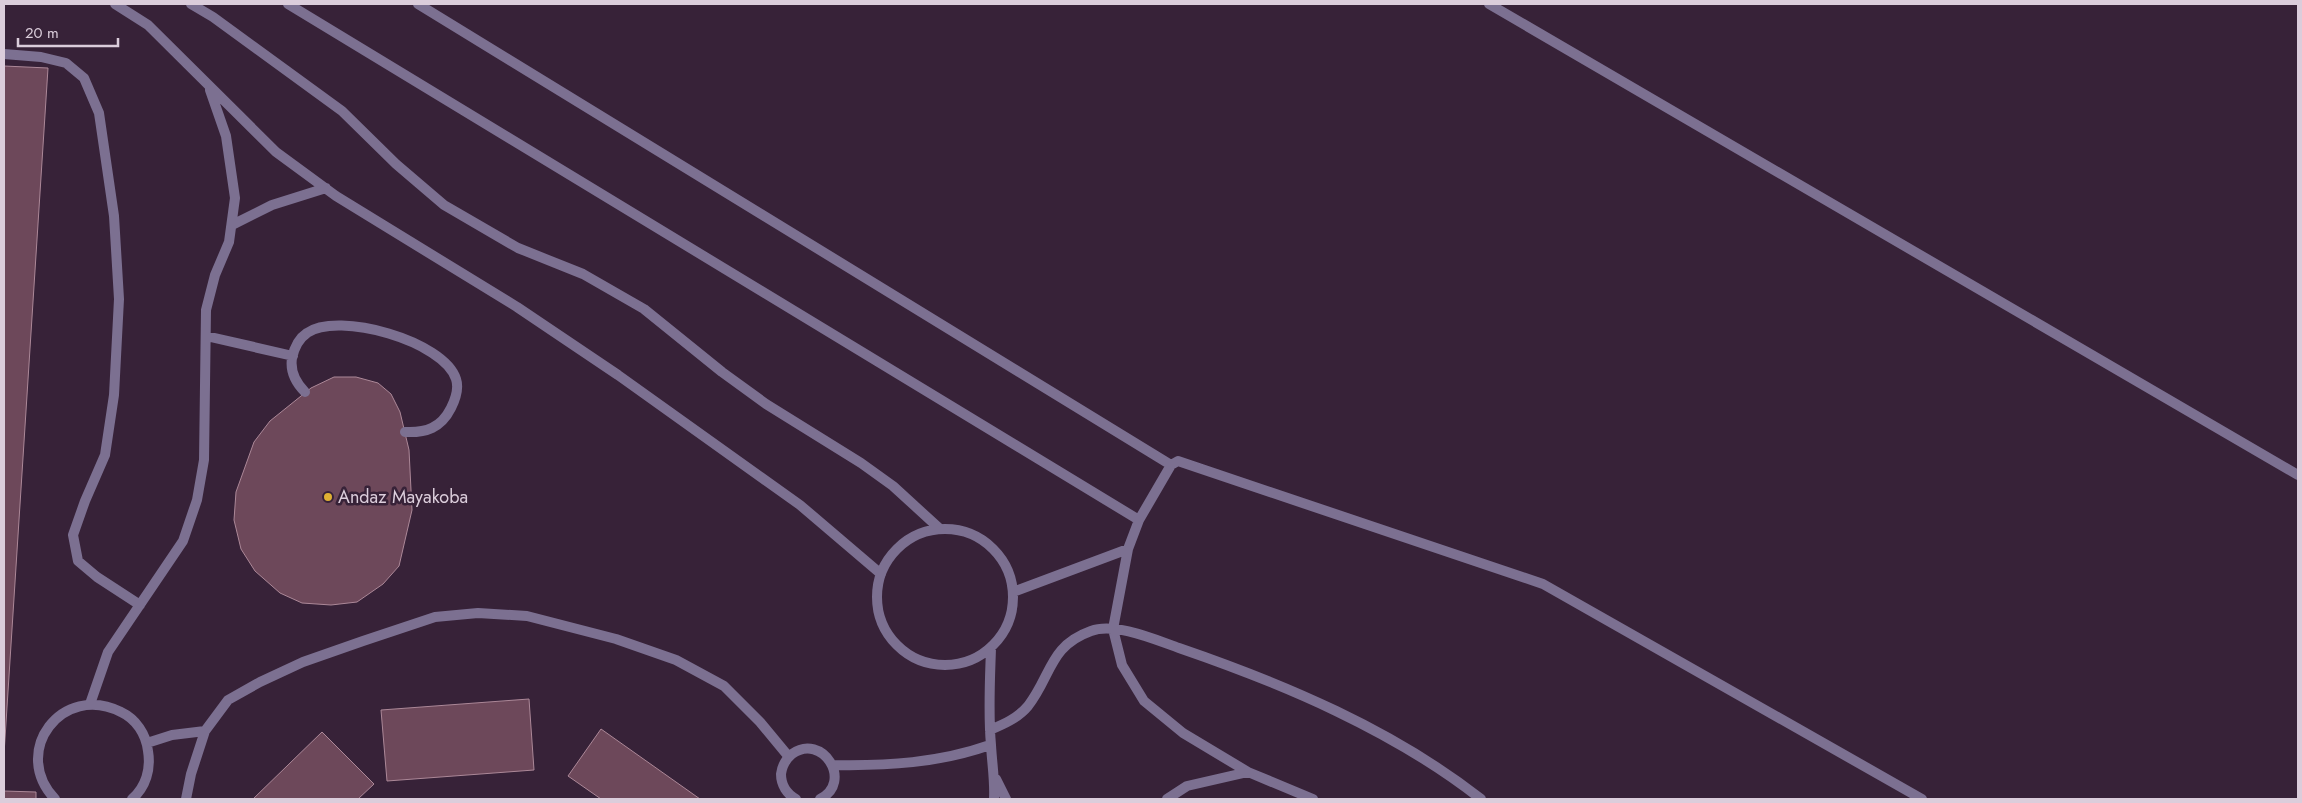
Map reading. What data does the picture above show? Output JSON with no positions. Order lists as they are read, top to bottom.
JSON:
{
  "places": ["Andaz Mayakoba"],
  "scale_bar": "20 m"
}
